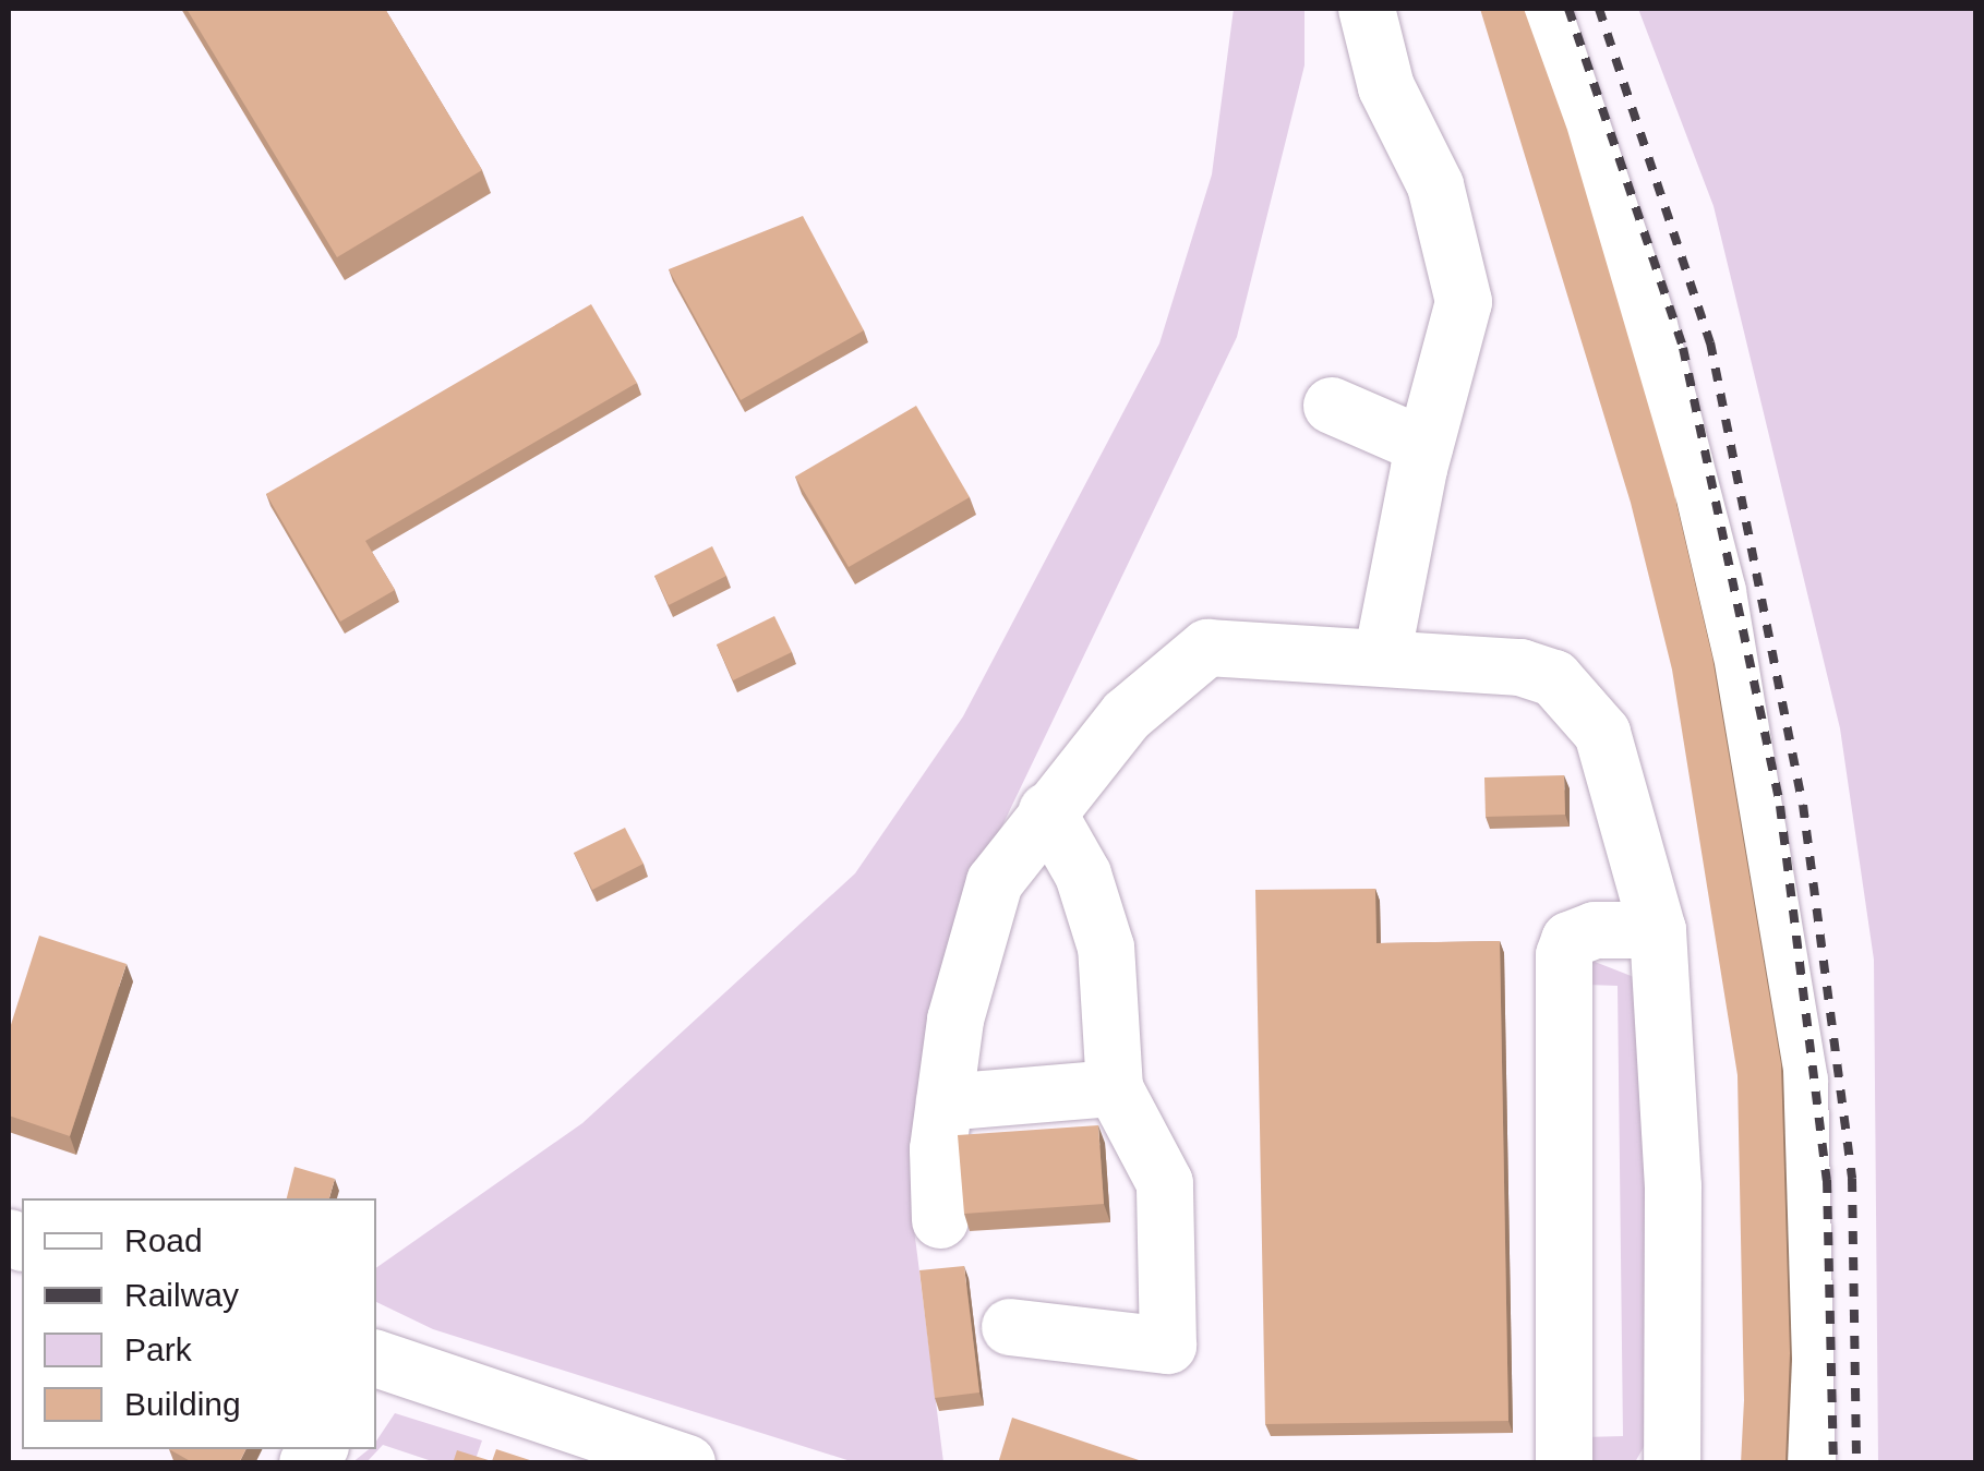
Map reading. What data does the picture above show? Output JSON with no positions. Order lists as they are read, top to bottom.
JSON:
{
  "legend": [
    "Road",
    "Railway",
    "Park",
    "Building"
  ]
}
